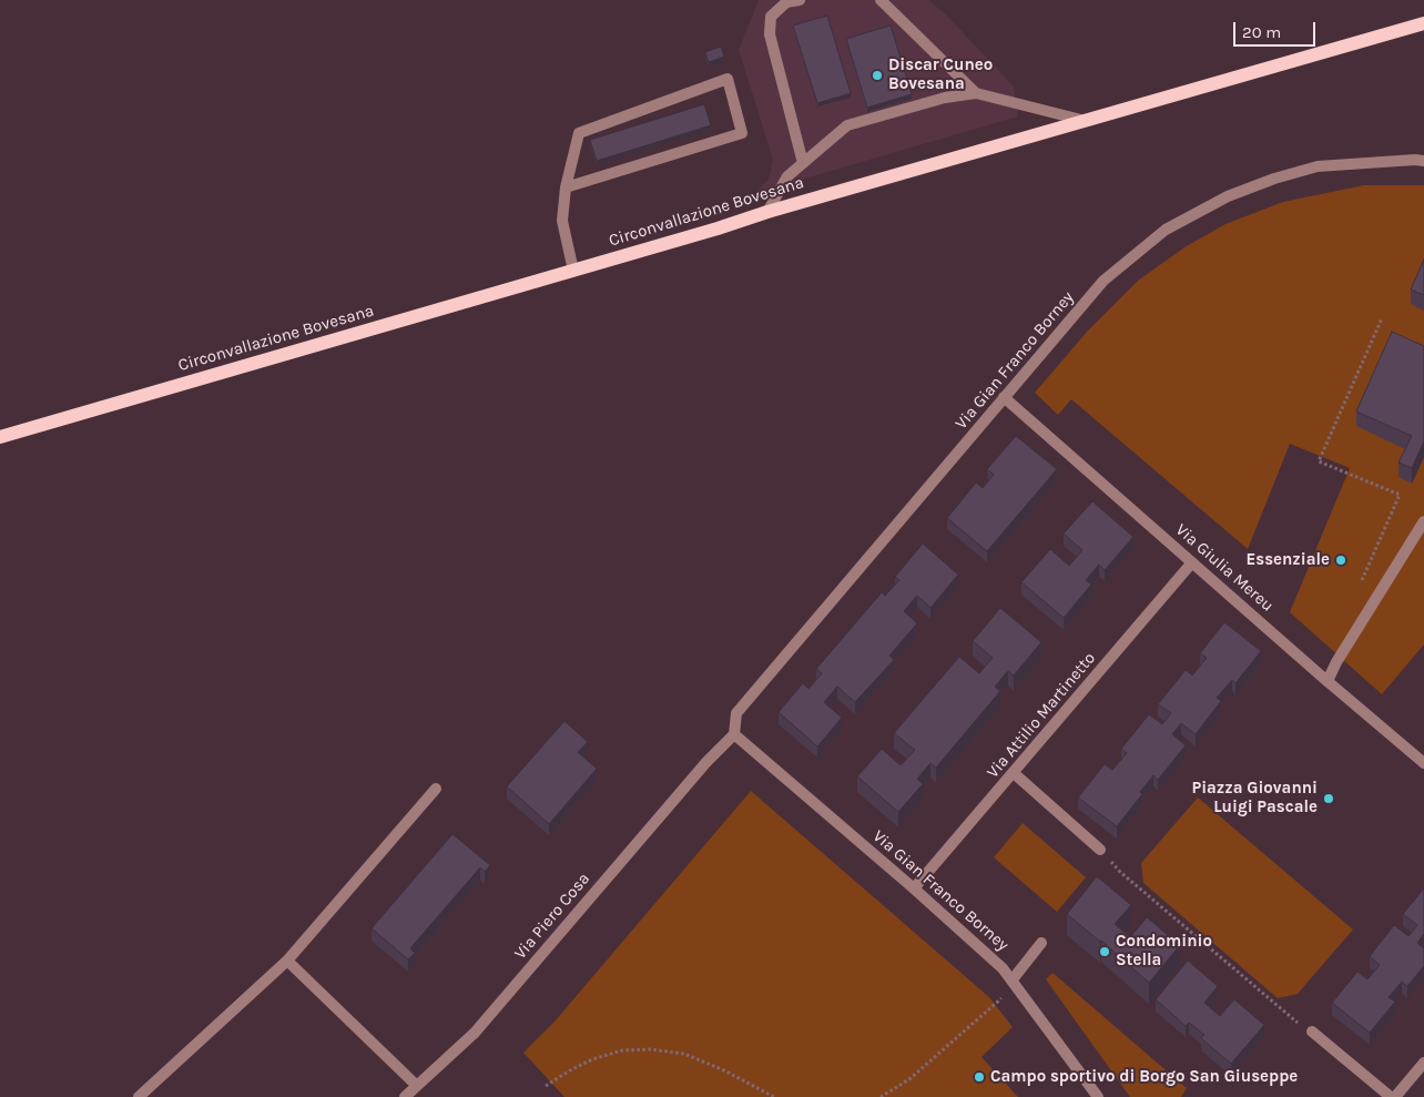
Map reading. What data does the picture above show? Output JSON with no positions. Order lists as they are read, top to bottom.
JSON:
{
  "streets": {
    "main road": ["Circonvallazione Bovesana"],
    "street": [
      "Via Gian Franco Borney",
      "Via Giulia Mereu",
      "Via Attilio Martinetto",
      "Via Piero Cosa"
    ]
  },
  "crossings": [
    ["Via Gian Franco Borney", "Via Giulia Mereu"],
    ["Via Gian Franco Borney", "Via Attilio Martinetto"],
    ["Via Gian Franco Borney", "Via Piero Cosa"],
    ["Via Giulia Mereu", "Via Attilio Martinetto"]
  ],
  "places": [
    "Discar Cuneo Bovesana",
    "Essenziale",
    "Piazza Giovanni Luigi Pascale",
    "Condominio Stella",
    "Campo sportivo di Borgo San Giuseppe"
  ],
  "scale_bar": "20 m"
}
